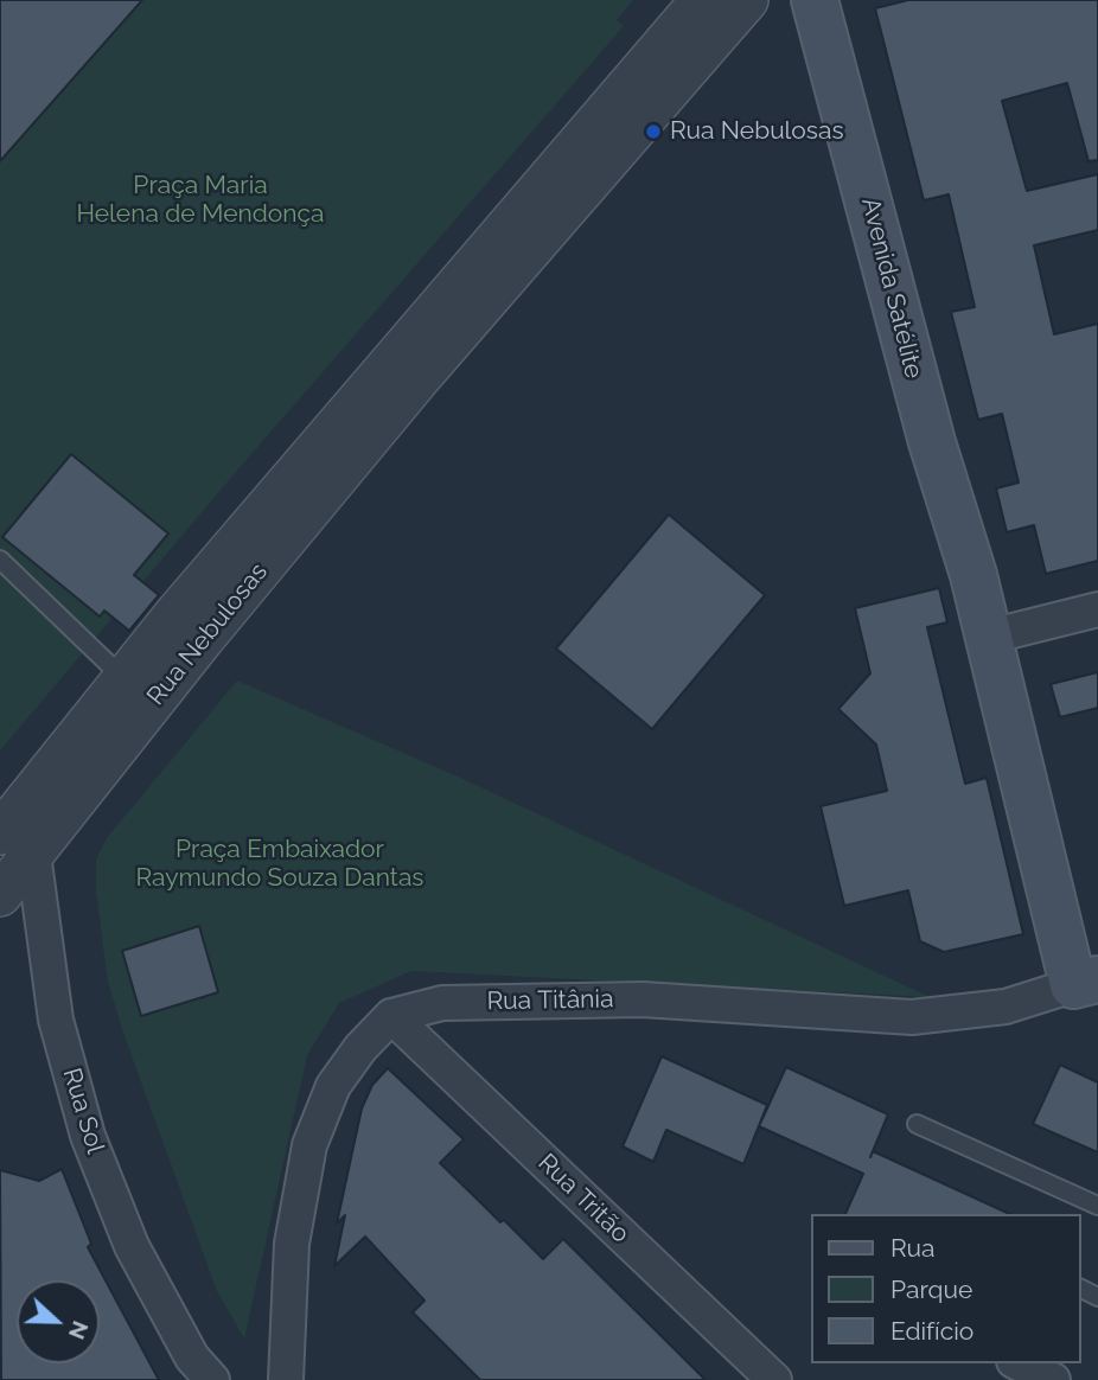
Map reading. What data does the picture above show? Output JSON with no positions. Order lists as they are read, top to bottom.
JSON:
{
  "streets": {
    "main road": ["Avenida Satélite"],
    "street": [
      "Rua Nebulosas",
      "Rua Titânia",
      "Rua Sol",
      "Rua Tritão"
    ]
  },
  "crossings": [
    ["Avenida Satélite", "Rua Titânia"],
    ["Rua Nebulosas", "Rua Sol"],
    ["Rua Titânia", "Rua Tritão"]
  ],
  "parks": ["Praça Maria Helena de Mendonça", "Praça Embaixador Raymundo Souza Dantas"],
  "places": ["Rua Nebulosas"],
  "legend": ["Rua", "Parque", "Edifício"],
  "north": "right"
}
